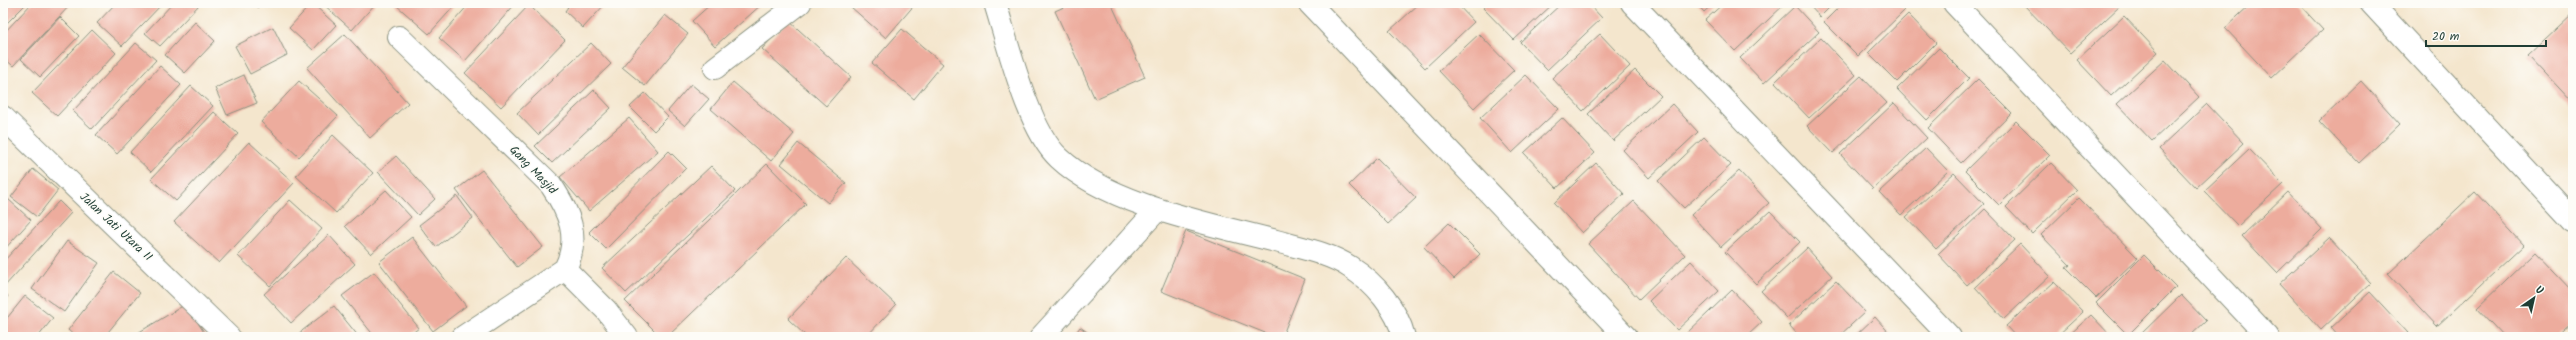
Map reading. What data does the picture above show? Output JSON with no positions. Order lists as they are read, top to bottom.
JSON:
{
  "streets": {
    "street": ["Gang Masjid", "Jalan Jati Utara II"]
  },
  "scale_bar": "20 m",
  "north": "top right"
}
